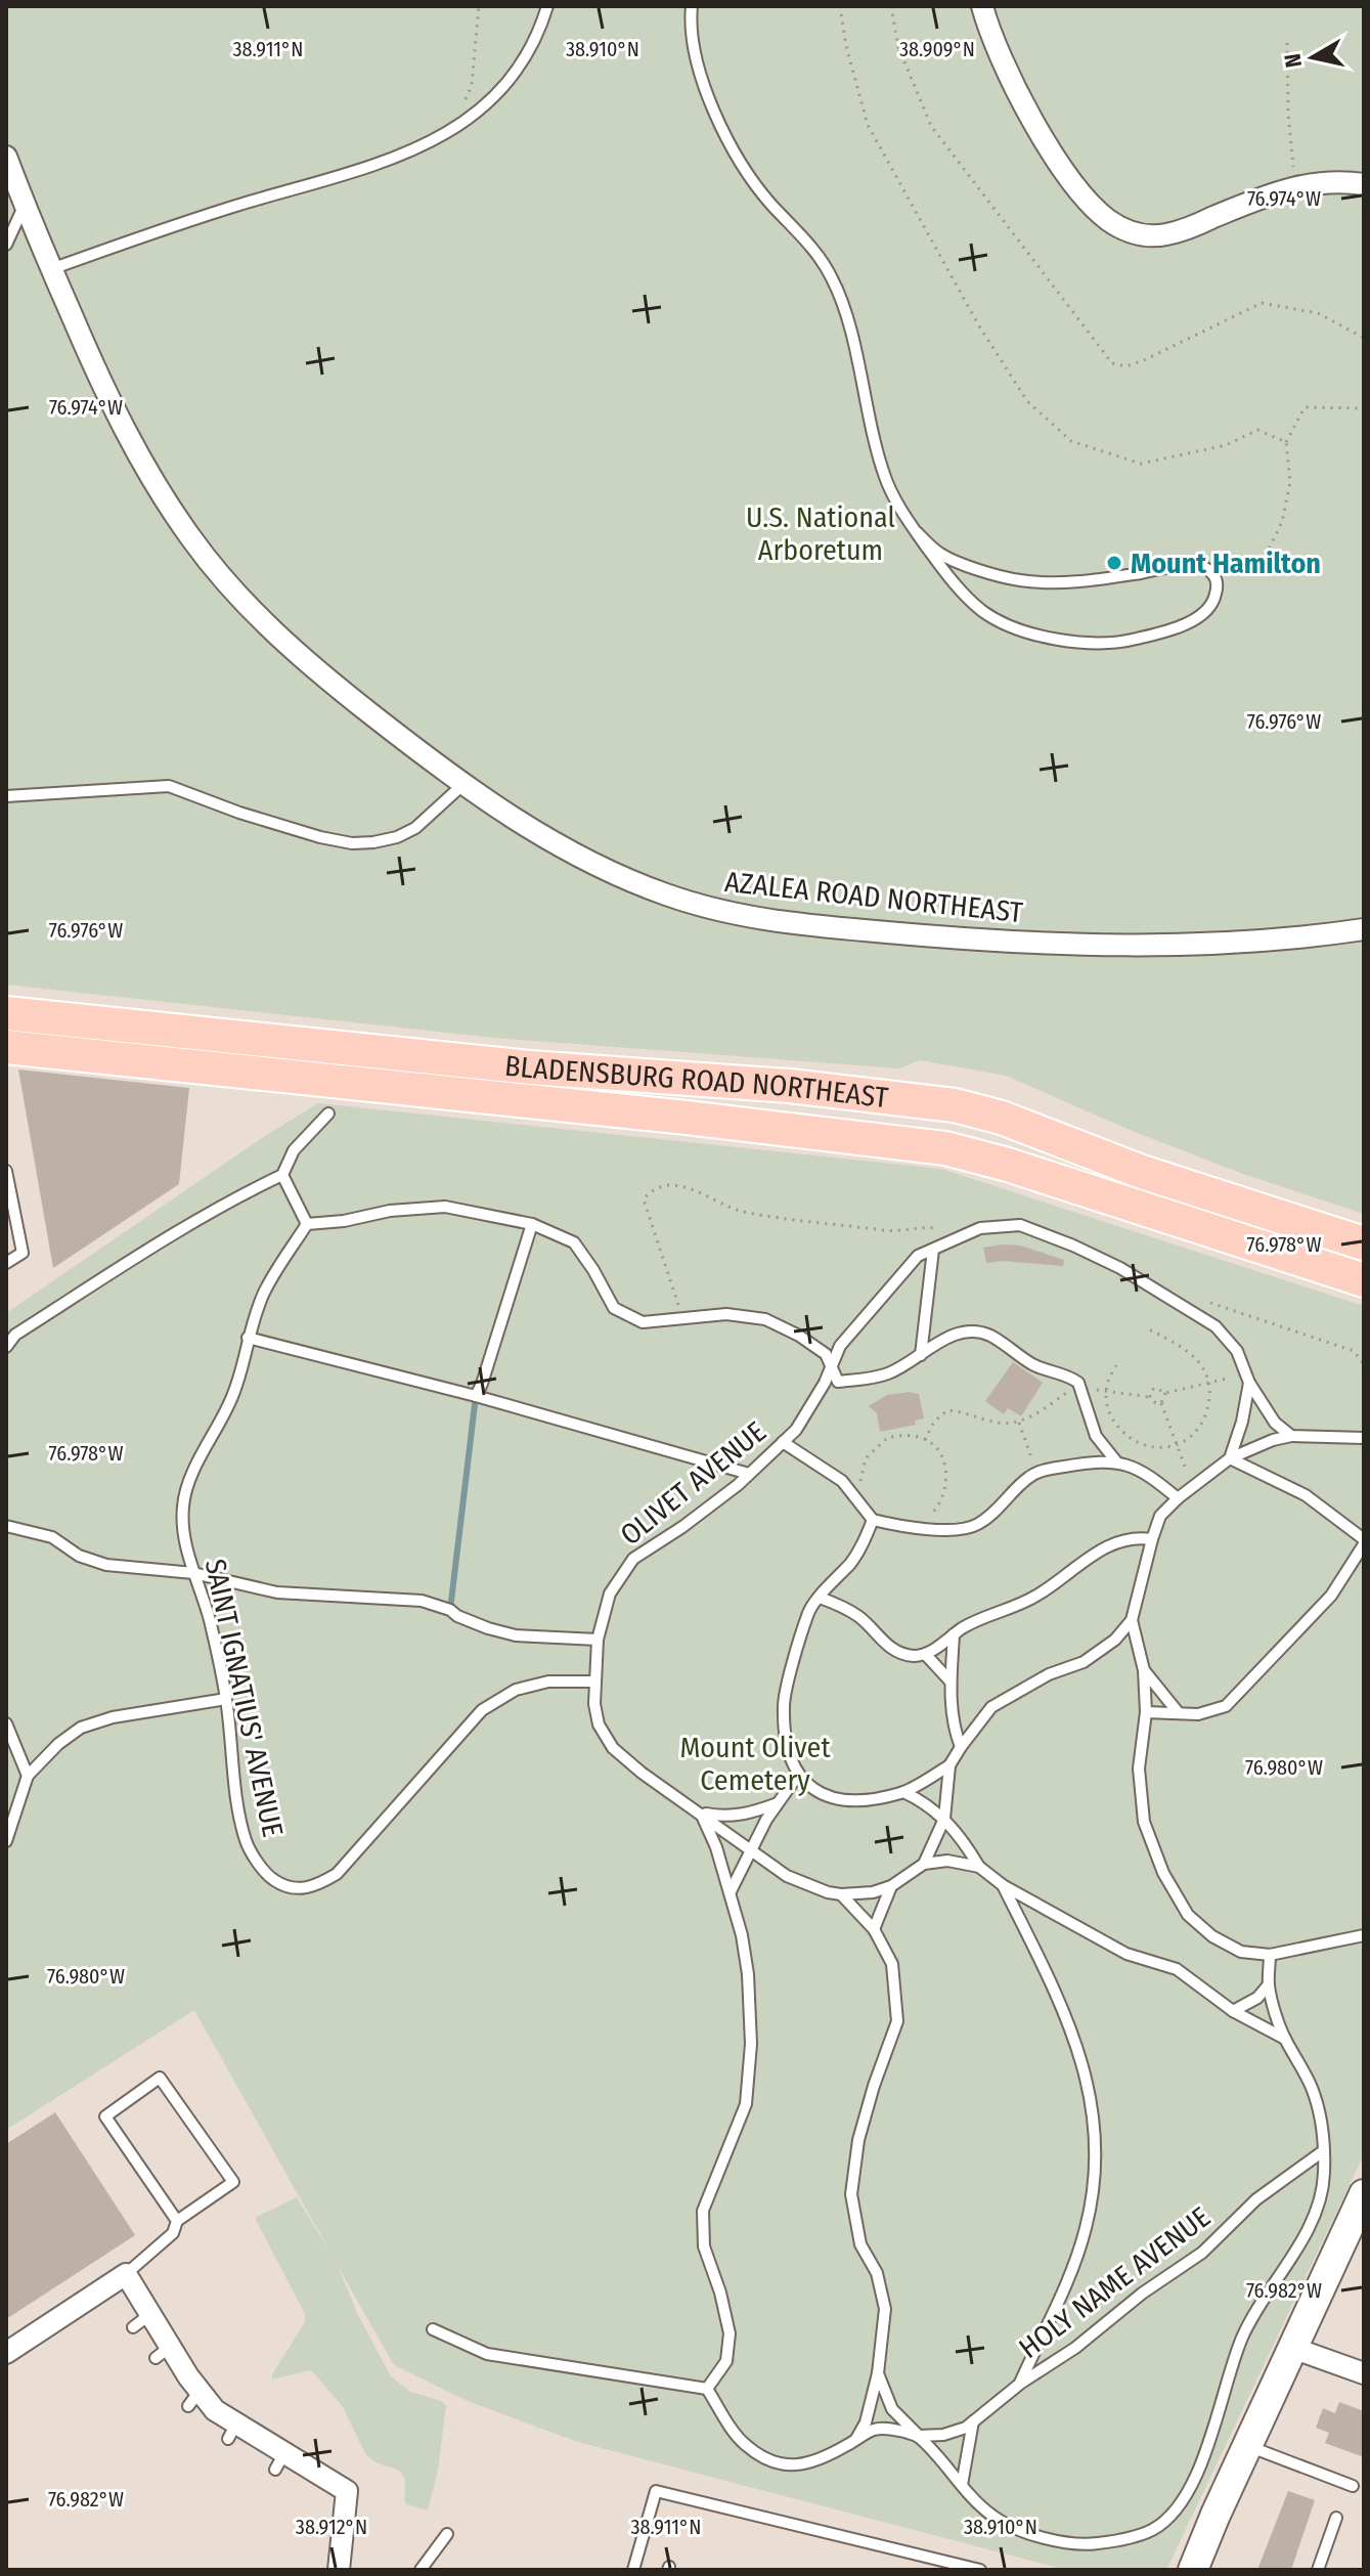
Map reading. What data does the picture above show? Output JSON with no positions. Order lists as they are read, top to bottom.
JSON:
{
  "streets": {
    "main road": ["BLADENSBURG ROAD NORTHEAST"],
    "street": ["AZALEA ROAD NORTHEAST"],
    "lane": ["OLIVET AVENUE", "SAINT IGNATIUS' AVENUE", "HOLY NAME AVENUE"]
  },
  "crossings": [
    ["OLIVET AVENUE", "SAINT IGNATIUS' AVENUE"]
  ],
  "parks": ["U.S. National Arboretum", "Mount Olivet Cemetery"],
  "places": ["Mount Hamilton"],
  "north": "left",
  "coordinates": [
    "38.911°N",
    "38.910°N",
    "38.909°N",
    "76.974°W",
    "76.976°W",
    "76.978°W",
    "76.980°W",
    "76.982°W",
    "38.912°N"
  ]
}
